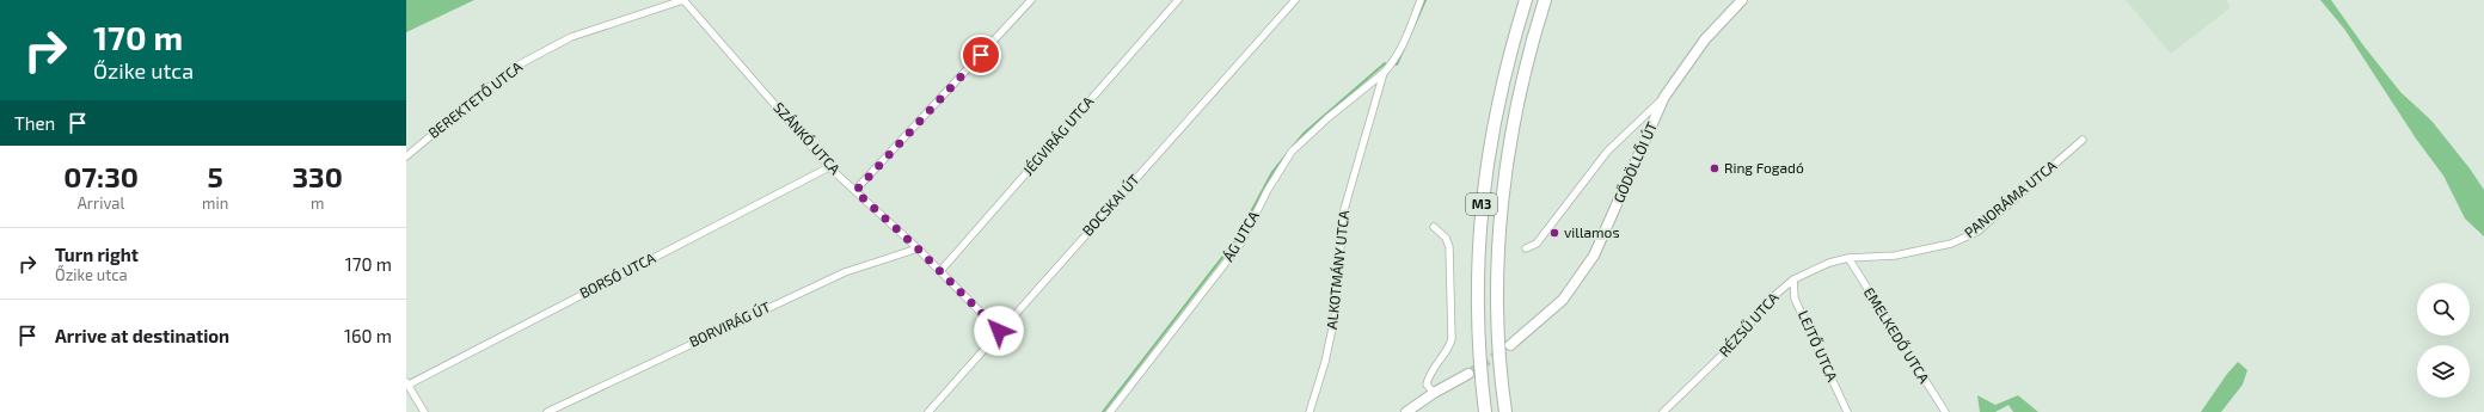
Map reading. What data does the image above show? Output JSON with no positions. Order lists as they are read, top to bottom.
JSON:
{
  "streets": {
    "highway": ["M3"],
    "main road": ["GÖDÖLLŐI ÚT"],
    "street": [
      "BEREKTETŐ UTCA",
      "JÉGVIRÁG UTCA",
      "SZÁNKÓ UTCA",
      "PANORÁMA UTCA",
      "BOCSKAI ÚT",
      "ÁG UTCA",
      "ALKOTMÁNY UTCA",
      "BORSÓ UTCA",
      "BORVIRÁG ÚT",
      "RÉZSŰ UTCA",
      "EMELKEDŐ UTCA",
      "LEJTŐ UTCA"
    ]
  },
  "crossings": [
    ["BEREKTETŐ UTCA", "SZÁNKÓ UTCA"],
    ["JÉGVIRÁG UTCA", "SZÁNKÓ UTCA"],
    ["SZÁNKÓ UTCA", "BOCSKAI ÚT"],
    ["SZÁNKÓ UTCA", "BORSÓ UTCA"],
    ["SZÁNKÓ UTCA", "BORVIRÁG ÚT"],
    ["PANORÁMA UTCA", "RÉZSŰ UTCA"],
    ["PANORÁMA UTCA", "EMELKEDŐ UTCA"],
    ["ÁG UTCA", "ALKOTMÁNY UTCA"],
    ["RÉZSŰ UTCA", "EMELKEDŐ UTCA"],
    ["RÉZSŰ UTCA", "LEJTŐ UTCA"]
  ],
  "places": ["Ring Fogadó", "villamos"],
  "page": {
    "turn": ["170 m", "Őzike utca"],
    "then": "Then",
    "eta": [
      "07:30",
      "Arrival",
      "5",
      "min",
      "330",
      "m"
    ],
    "list": [
      {
        "name": "Turn right",
        "note": "Őzike utca",
        "value": "170 m"
      },
      {
        "name": "Arrive at destination",
        "value": "160 m"
      }
    ]
  }
}
